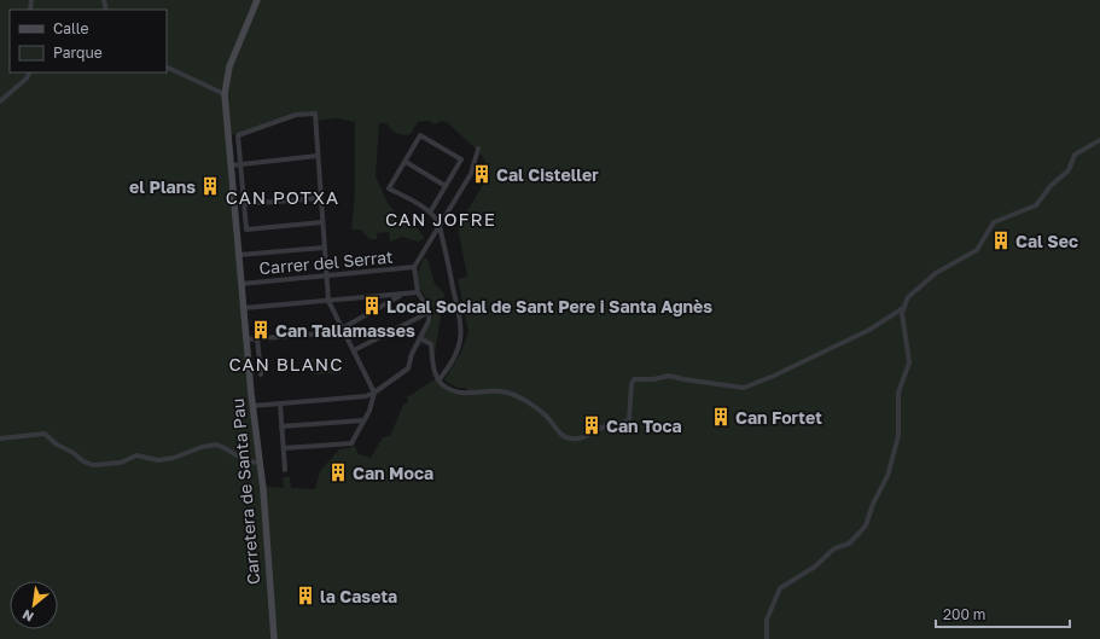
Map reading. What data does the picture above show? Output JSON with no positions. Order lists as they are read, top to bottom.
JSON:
{
  "streets": {
    "main road": ["Carretera de Santa Pau"],
    "street": ["Carrer del Serrat"]
  },
  "crossings": [
    ["Carrer del Serrat", "Carretera de Santa Pau"]
  ],
  "districts": ["CAN POTXA", "CAN JOFRE", "CAN BLANC"],
  "places": {
    "building": [
      "Cal Cisteller",
      "el Plans",
      "Cal Sec",
      "Local Social de Sant Pere i Santa Agnès",
      "Can Tallamasses",
      "Can Fortet",
      "Can Toca",
      "Can Moca",
      "la Caseta"
    ]
  },
  "legend": ["Calle", "Parque"],
  "scale_bar": "200 m",
  "north": "bottom left"
}
